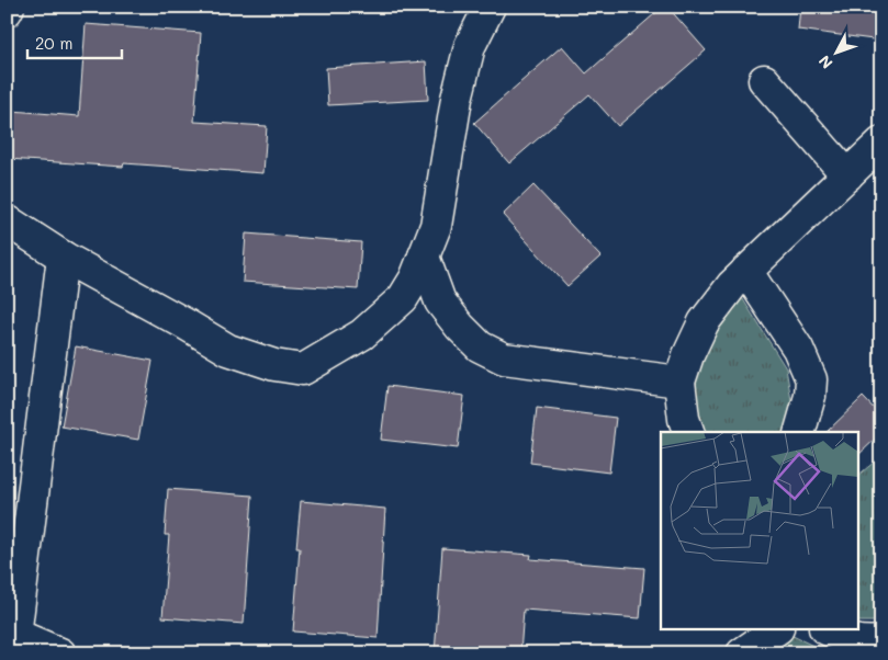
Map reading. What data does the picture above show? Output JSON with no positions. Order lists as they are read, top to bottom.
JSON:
{
  "scale_bar": "20 m",
  "north": "bottom left"
}
